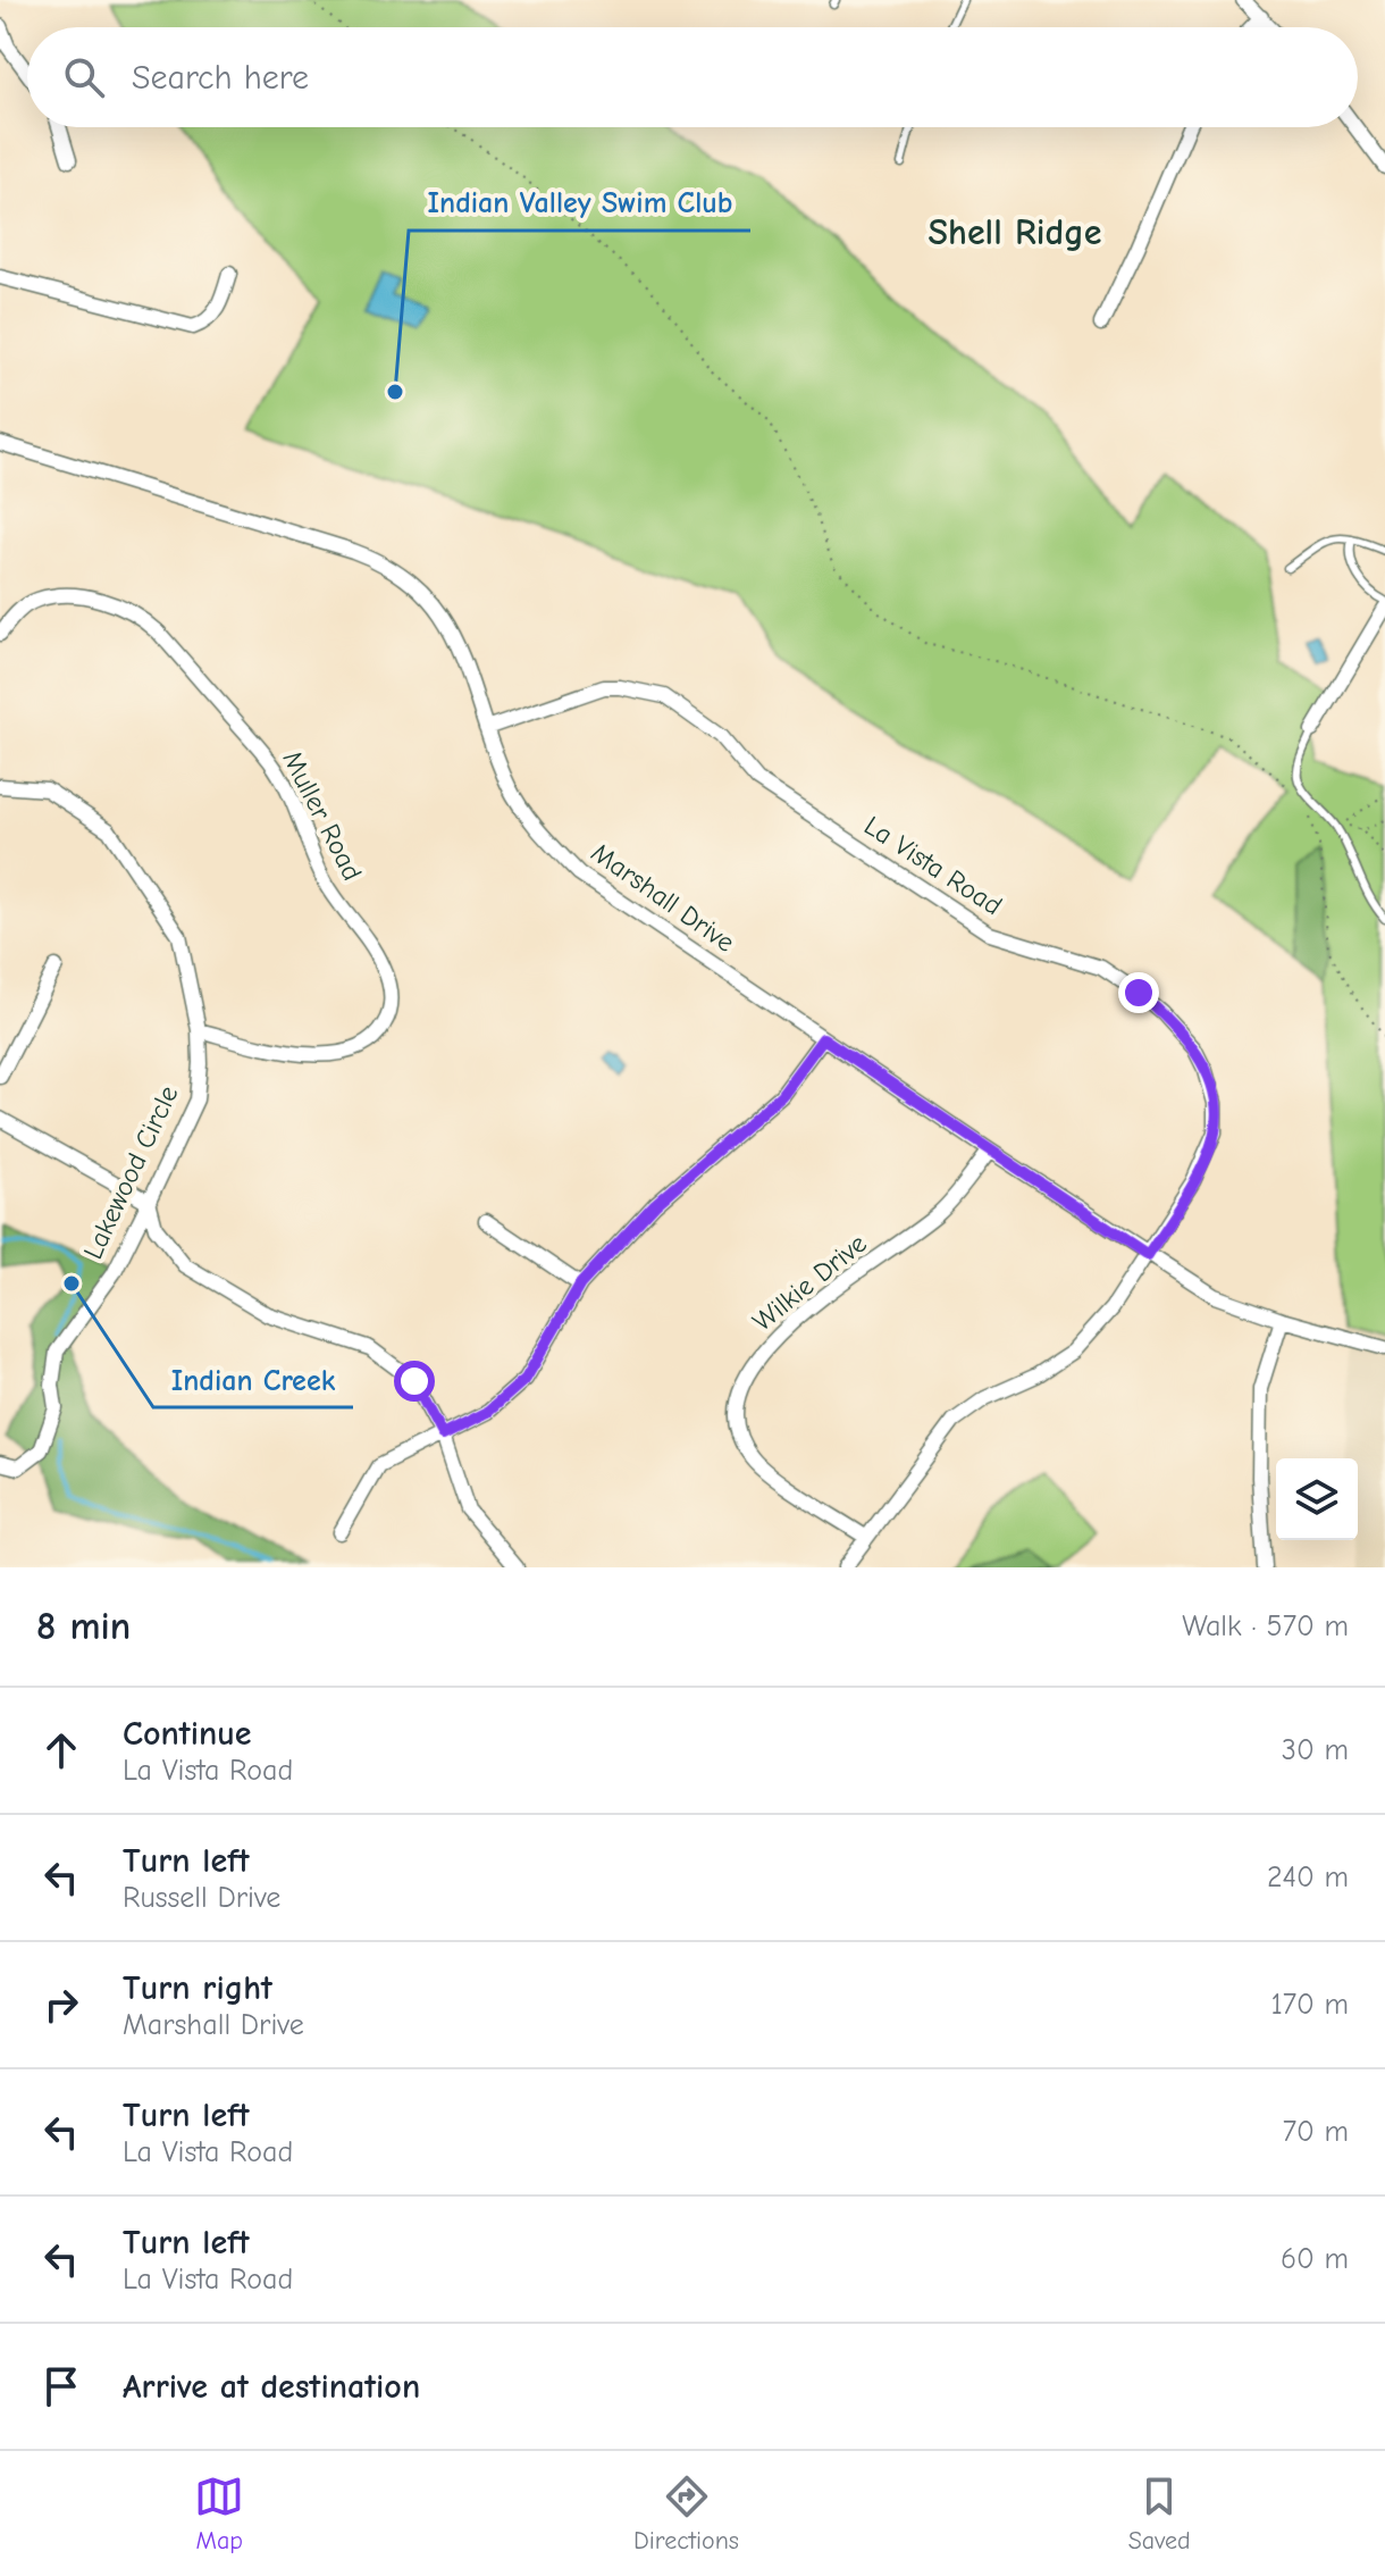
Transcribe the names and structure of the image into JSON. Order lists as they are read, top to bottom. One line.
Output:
{"streets":{"street":["Muller Road","La Vista Road","Marshall Drive","Lakewood Circle","Wilkie Drive"]},"crossings":[["Muller Road","Lakewood Circle"],["La Vista Road","Marshall Drive"],["La Vista Road","Wilkie Drive"],["Marshall Drive","Wilkie Drive"]],"districts":["Shell Ridge"],"places":["Indian Valley Swim Club","Indian Creek"],"page":{"search":"Search here","heading":["8 min","Walk · 570 m"],"list":[["Continue","La Vista Road","30 m"],["Turn left","Russell Drive","240 m"],["Turn right","Marshall Drive","170 m"],["Turn left","La Vista Road","70 m"],["Turn left","La Vista Road","60 m"],"Arrive at destination"],"nav":["Map","Directions","Saved"]}}
